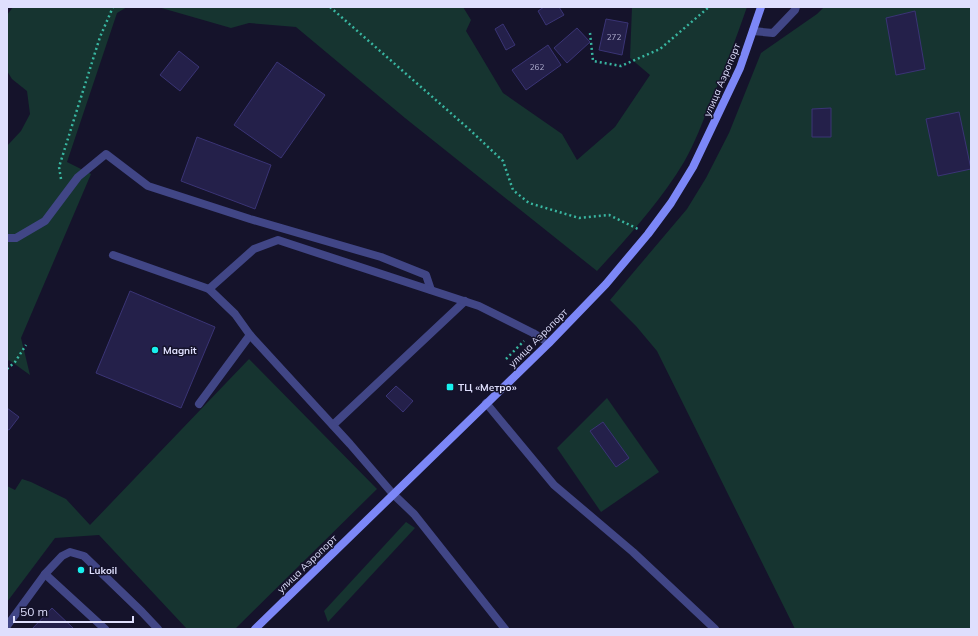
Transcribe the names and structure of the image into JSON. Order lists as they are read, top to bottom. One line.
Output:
{"streets":{"main road":["улица Аэропорт"]},"places":{"other":["Magnit","Lukoil"],"transit":["ТЦ «Метро»"]},"house_numbers":["272","262"],"scale_bar":"50 m"}
